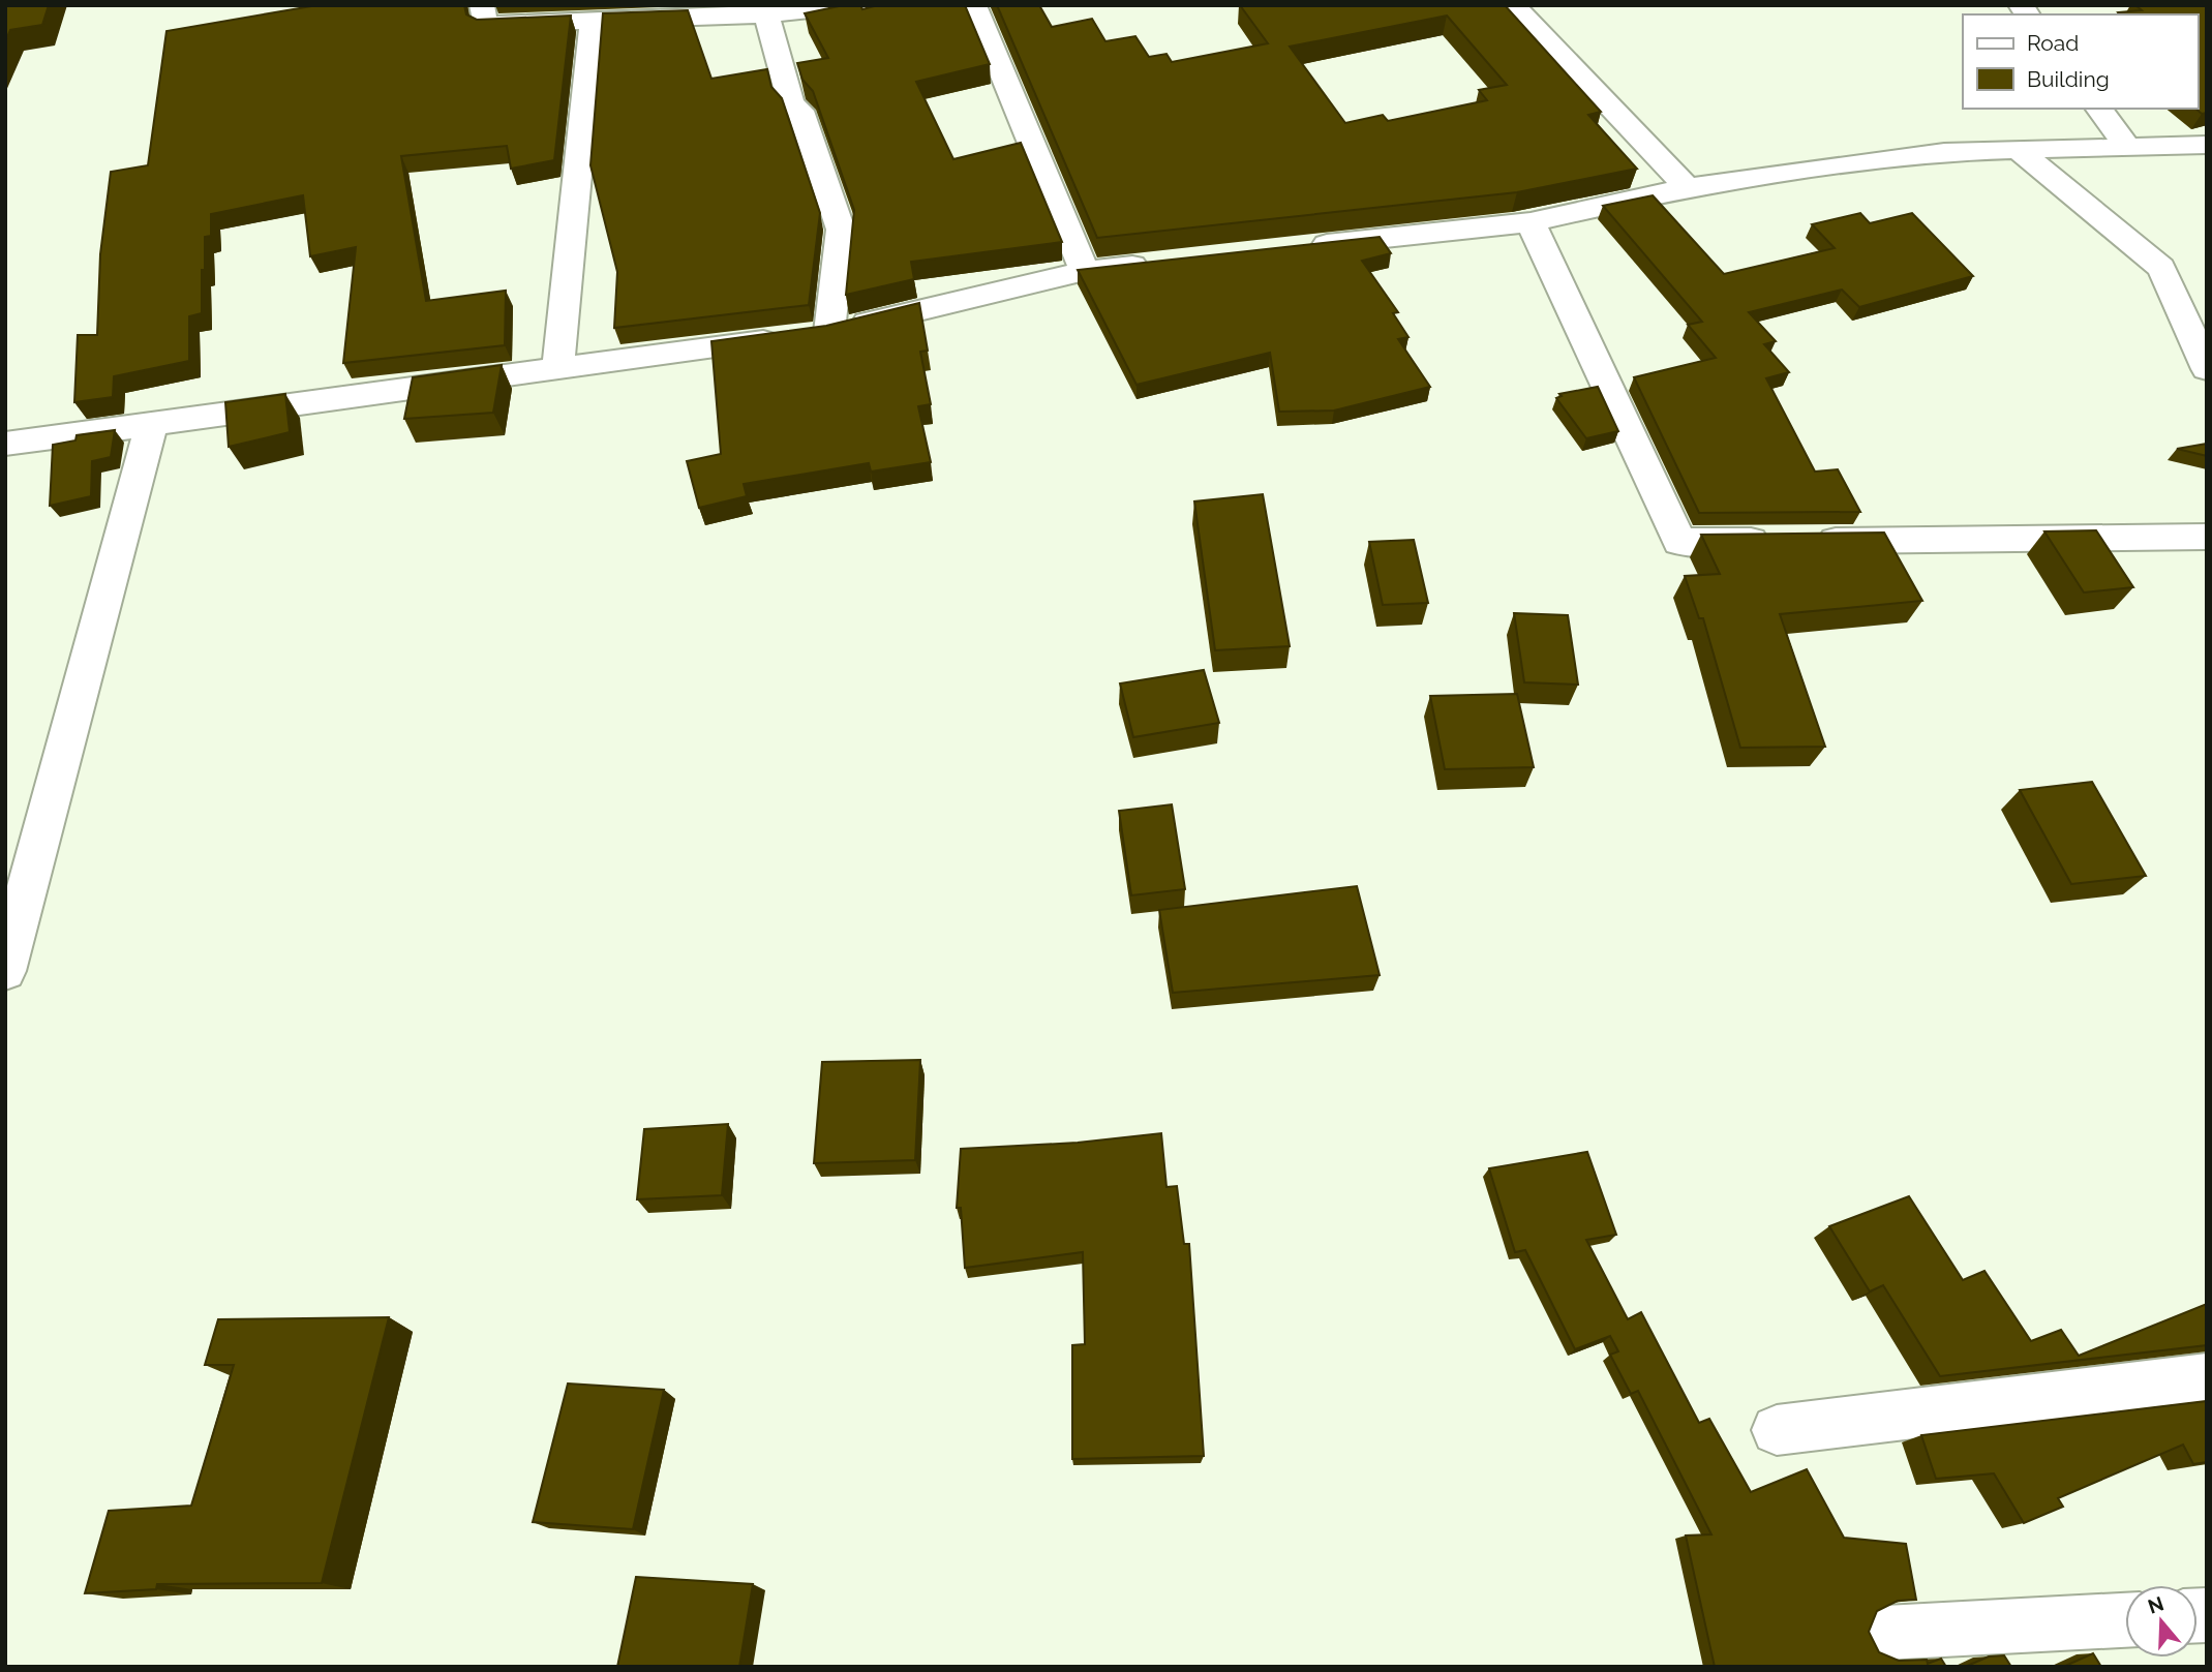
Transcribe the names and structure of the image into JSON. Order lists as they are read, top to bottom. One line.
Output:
{"legend":["Road","Building"],"north":"top"}
